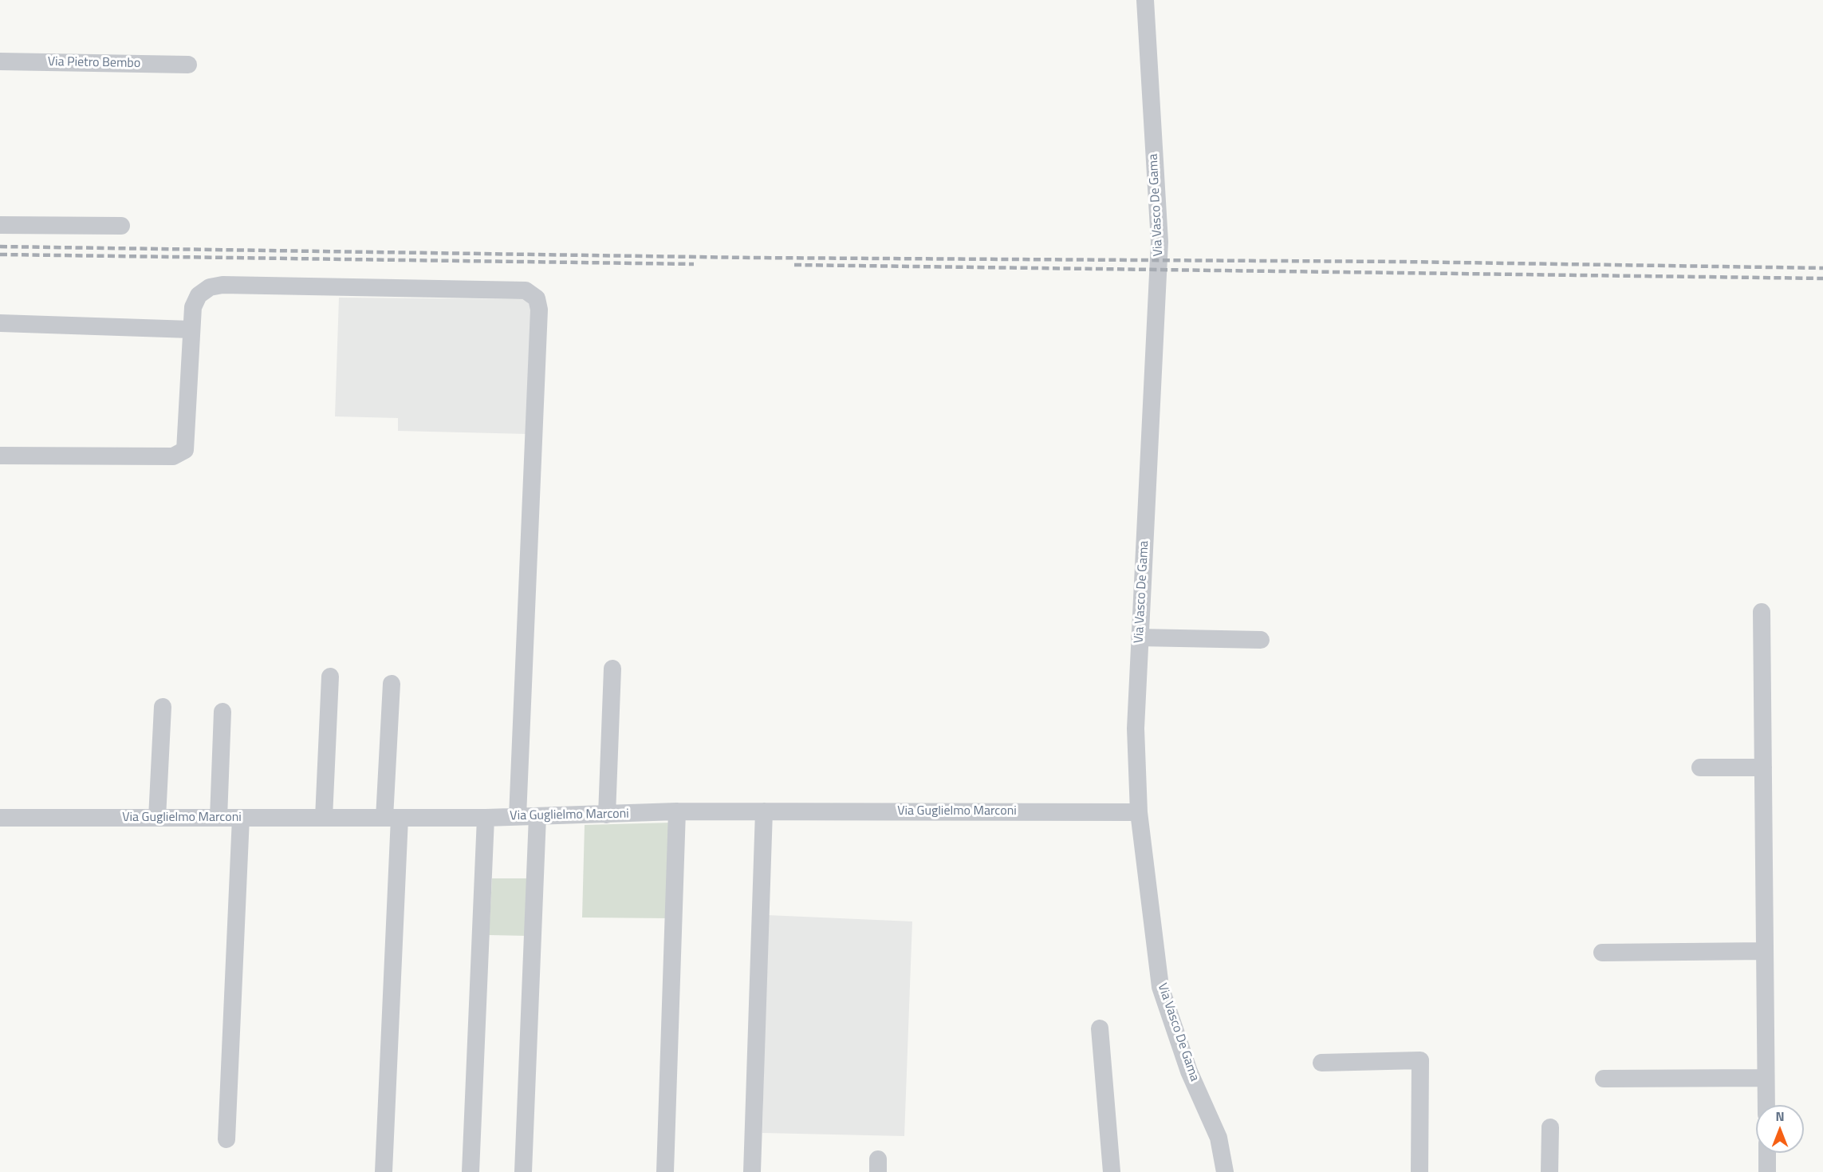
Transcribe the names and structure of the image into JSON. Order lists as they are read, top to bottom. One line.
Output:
{"streets":{"street":["Via Pietro Bembo","Via Vasco De Gama","Via Guglielmo Marconi"]},"crossings":[["Via Vasco De Gama","Via Guglielmo Marconi"]],"north":"top"}
